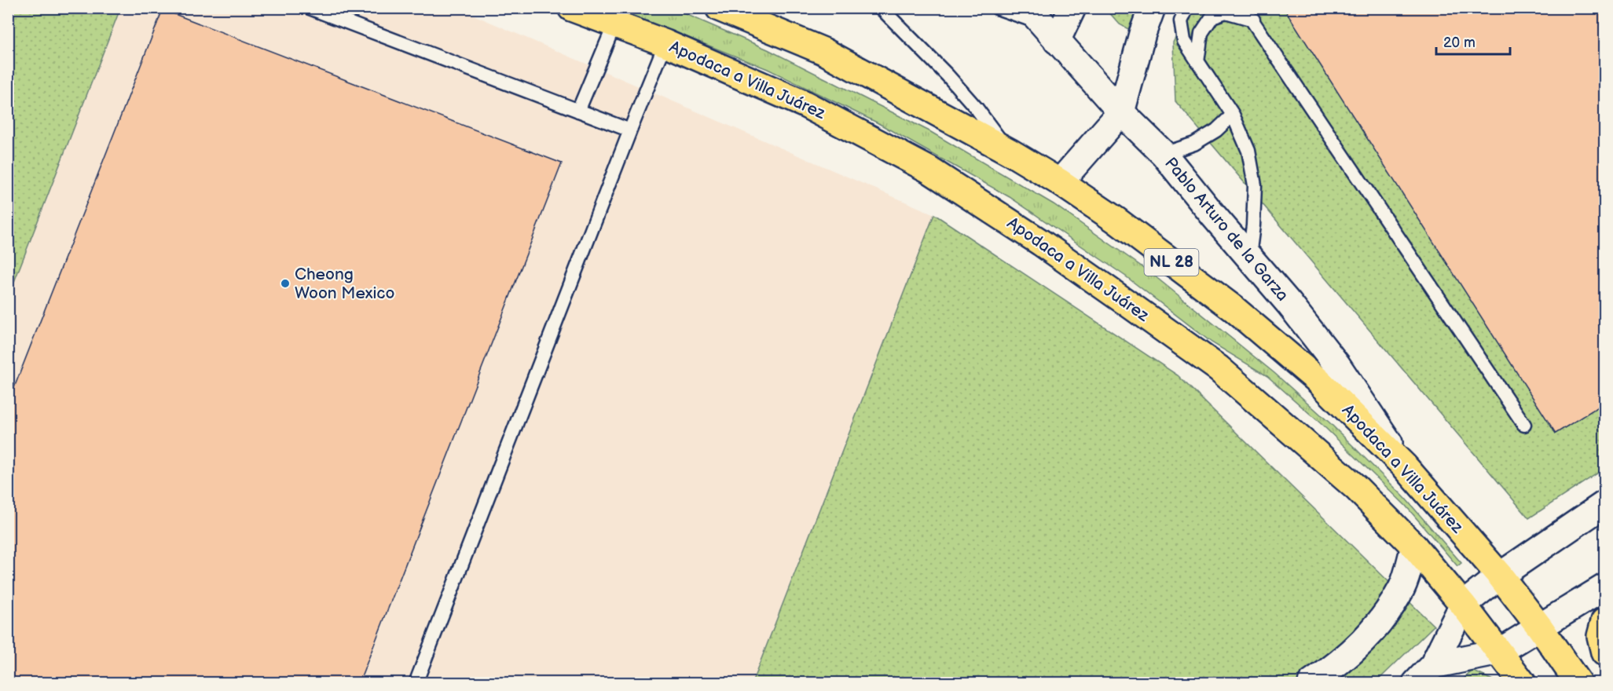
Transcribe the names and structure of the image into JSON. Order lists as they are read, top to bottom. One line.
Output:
{"streets":{"main road":["Apodaca a Villa Juárez","NL 28"],"street":["Pablo Arturo de la Garza"]},"crossings":[["Apodaca a Villa Juárez","Pablo Arturo de la Garza"]],"places":["Cheong Woon Mexico"],"scale_bar":"20 m"}
